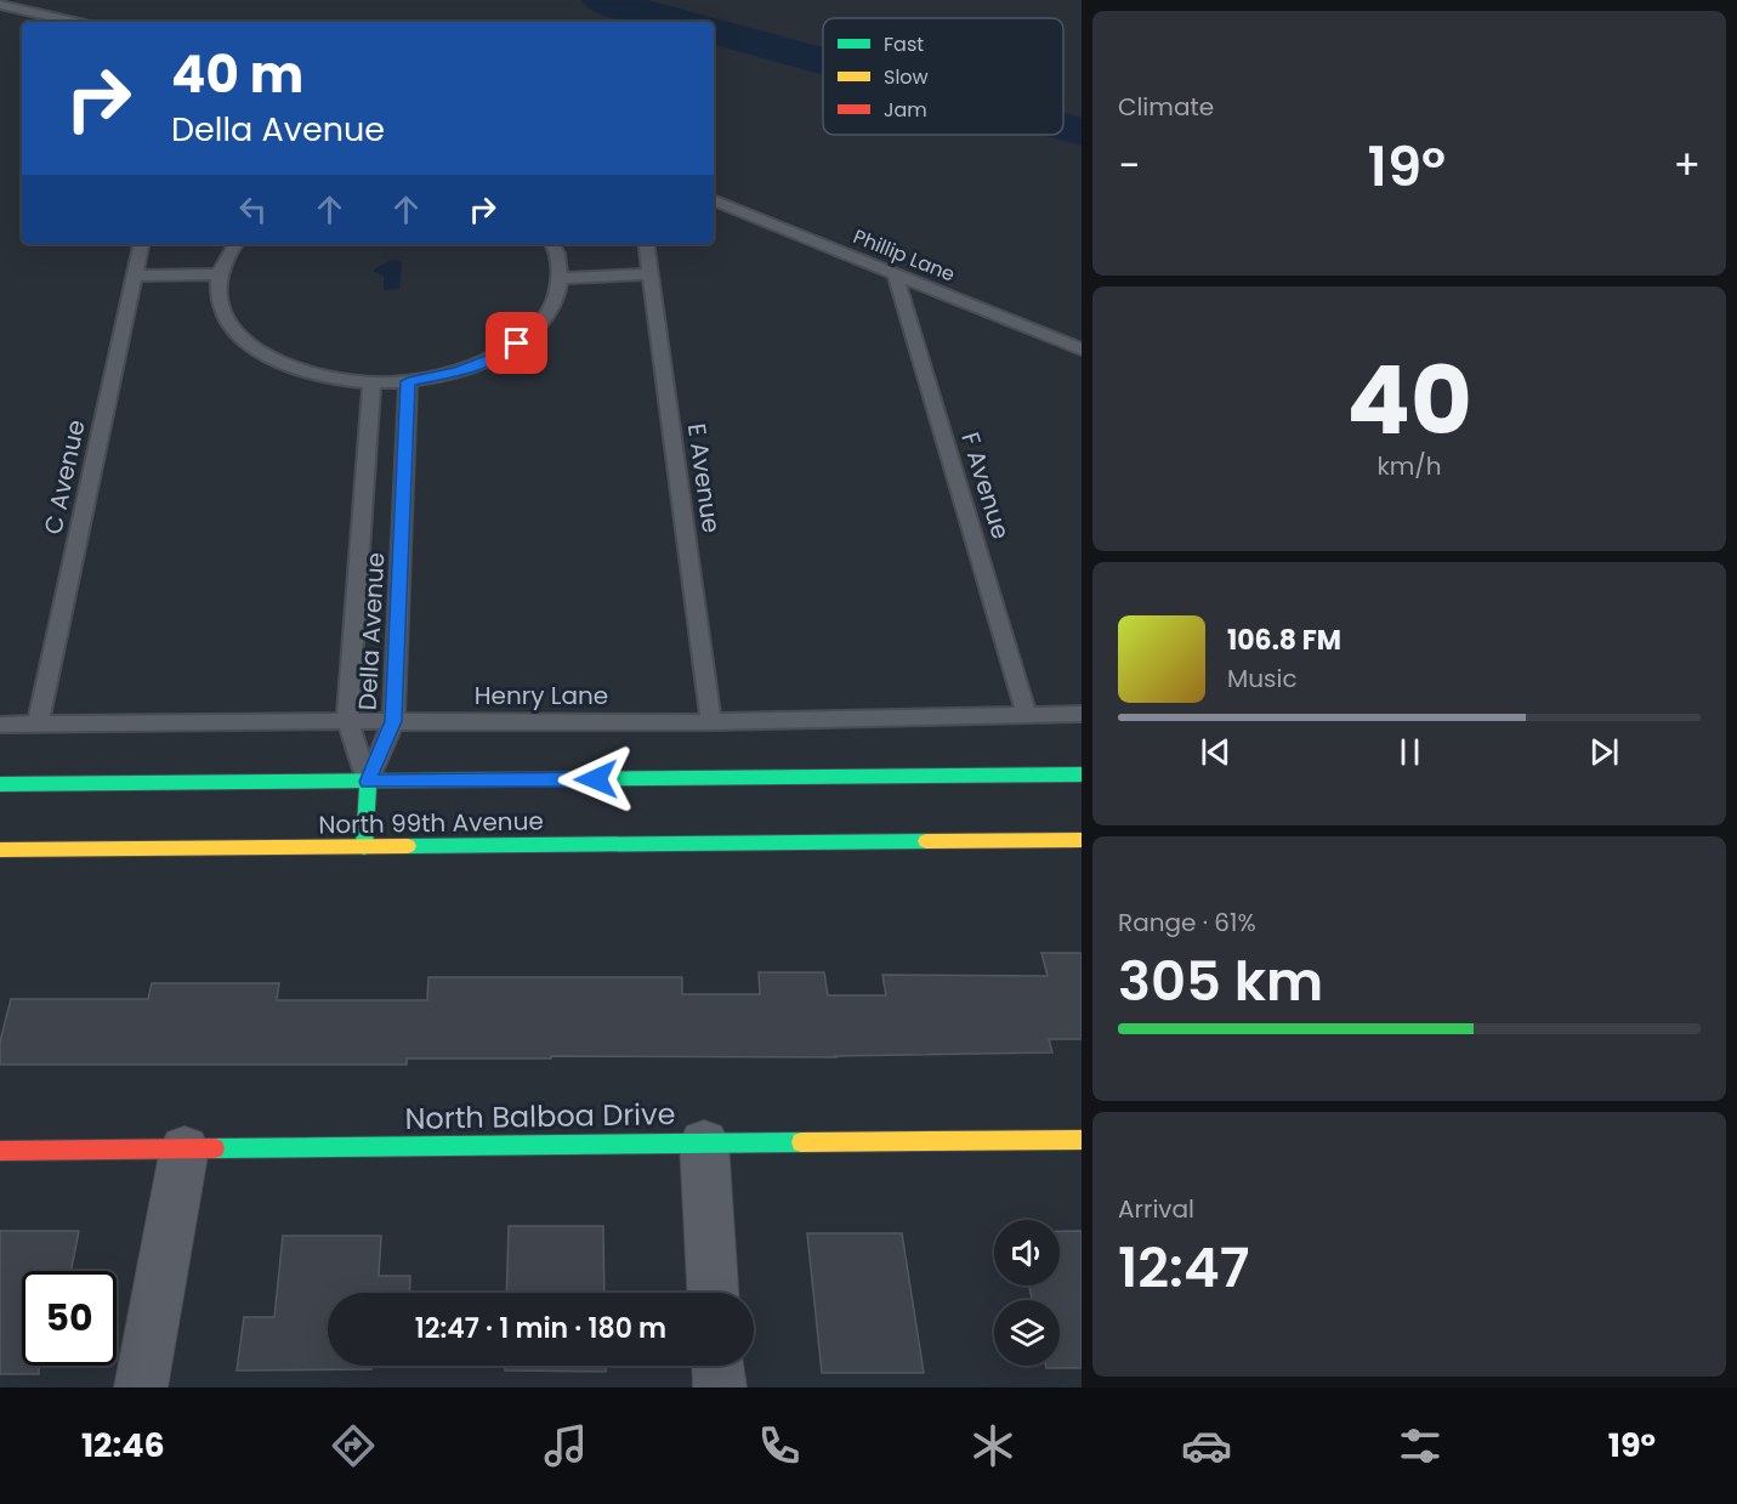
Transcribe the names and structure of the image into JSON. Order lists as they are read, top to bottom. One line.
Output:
{"streets":{"main road":["North 99th Avenue","North Balboa Drive"],"lane":["Phillip Lane","C Avenue","E Avenue","F Avenue","Della Avenue","Henry Lane"]},"crossings":[["Phillip Lane","F Avenue"],["C Avenue","Henry Lane"],["E Avenue","Henry Lane"],["F Avenue","Henry Lane"],["Della Avenue","Henry Lane"],["Della Avenue","North 99th Avenue"]],"legend":["Fast","Slow","Jam"],"page":{"tile":["Climate",["40","km/h"],["Range · 61%","305 km"],["Arrival","12:47"]],"turn":["40 m","Della Avenue"],"heat":["−","19°","+"],"song":["106.8 FM","Music"],"limit":"50","trip":"12:47 · 1 min · 180 m","tabs":["12:46","19°"]}}
